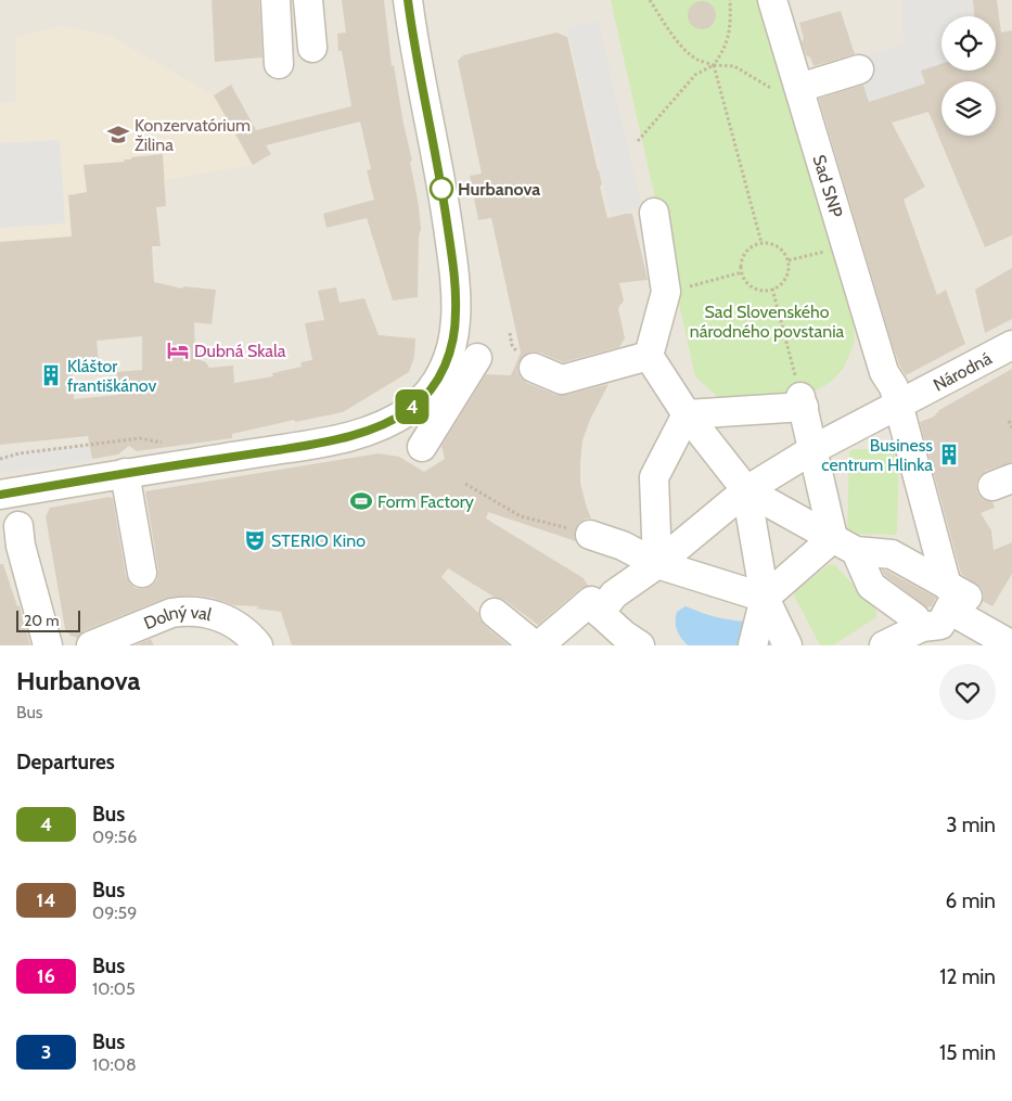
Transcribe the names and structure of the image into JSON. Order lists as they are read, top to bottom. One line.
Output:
{"streets":{"street":["Sad SNP","Národná","Dolný val"]},"crossings":[["Sad SNP","Národná"]],"parks":["Sad Slovenského národného povstania"],"places":{"school or university":["Konzervatórium Žilina"],"other":["Hurbanova"],"hotel":["Dubná Skala"],"building":["Kláštor františkánov","Business centrum Hlinka"],"sports":["Form Factory"],"theatre":["STERIO Kino"]},"lines":["bus line 4"],"scale_bar":"20 m","page":{"on_map":"4","scale":"20 m","heading":[["Hurbanova","Bus"],"Departures"],"list":[{"mark":"4","name":"Bus","note":"09:56","value":"3 min"},{"mark":"14","name":"Bus","note":"09:59","value":"6 min"},{"mark":"16","name":"Bus","note":"10:05","value":"12 min"},{"mark":"3","name":"Bus","note":"10:08","value":"15 min"}]}}
